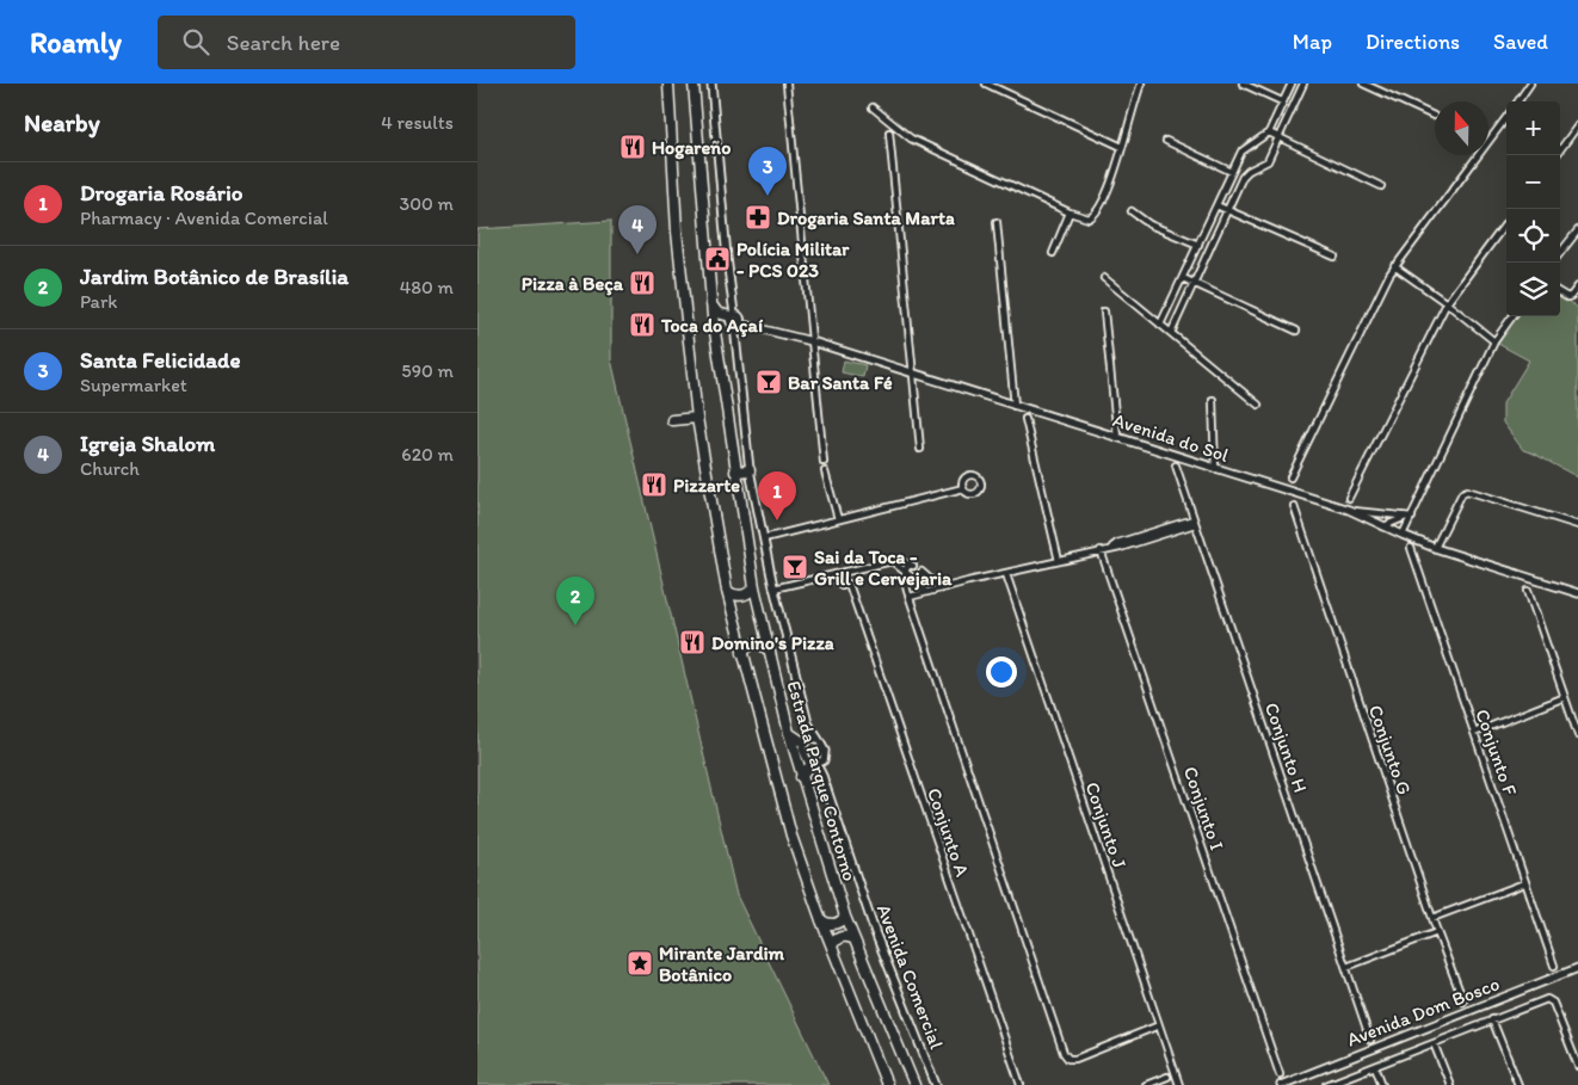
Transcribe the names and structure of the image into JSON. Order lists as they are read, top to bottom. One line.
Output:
{"streets":{"highway":["Estrada Parque Contorno"],"street":["Avenida do Sol","Conjunto H","Conjunto G","Conjunto F","Conjunto I","Conjunto J","Conjunto A","Avenida Comercial","Avenida Dom Bosco"]},"crossings":[["Avenida do Sol","Avenida Comercial"]],"places":{"restaurant":["Hogareño","Pizza à Beça","Toca do Açaí","Pizzarte","Domino's Pizza"],"pharmacy":["Drogaria Santa Marta"],"public building":["Polícia Militar - PCS 023"],"bar":["Bar Santa Fé","Sai da Toca - Grill e Cervejaria"],"place":["Mirante Jardim Botânico"]},"north":"top","page":{"header":"Roamly","search":"Search here","nav":["Map","Directions","Saved"],"heading":["Nearby","4 results"],"map_buttons":["+","−"],"pins":["3","4","1","2"],"list":[{"mark":"1","name":"Drogaria Rosário","note":"Pharmacy · Avenida Comercial","value":"300 m"},{"mark":"2","name":"Jardim Botânico de Brasília","note":"Park","value":"480 m"},{"mark":"3","name":"Santa Felicidade","note":"Supermarket","value":"590 m"},{"mark":"4","name":"Igreja Shalom","note":"Church","value":"620 m"}]}}
